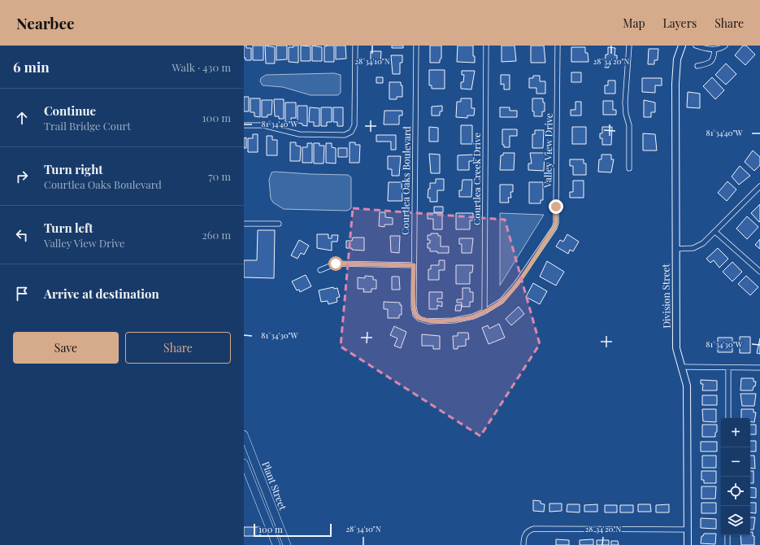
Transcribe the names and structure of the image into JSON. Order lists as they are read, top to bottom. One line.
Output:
{"streets":{"main road":["Plant Street"],"street":["Valley View Drive","Courtlea Creek Drive","Courtlea Oaks Boulevard","Division Street"]},"crossings":[["Valley View Drive","Courtlea Creek Drive"],["Valley View Drive","Courtlea Oaks Boulevard"]],"scale_bar":"100 m","page":{"header":"Nearbee","nav":["Map","Layers","Share"],"heading":["6 min","Walk · 430 m"],"list":[["Continue","Trail Bridge Court","100 m"],["Turn right","Courtlea Oaks Boulevard","70 m"],["Turn left","Valley View Drive","260 m"],"Arrive at destination"],"buttons":["Save","Share"],"map_buttons":["+","−"],"scale":"100 m"},"coordinates":["28°34'10\"N","28°34'20\"N","81°34'40\"W","81°34'30\"W"]}
